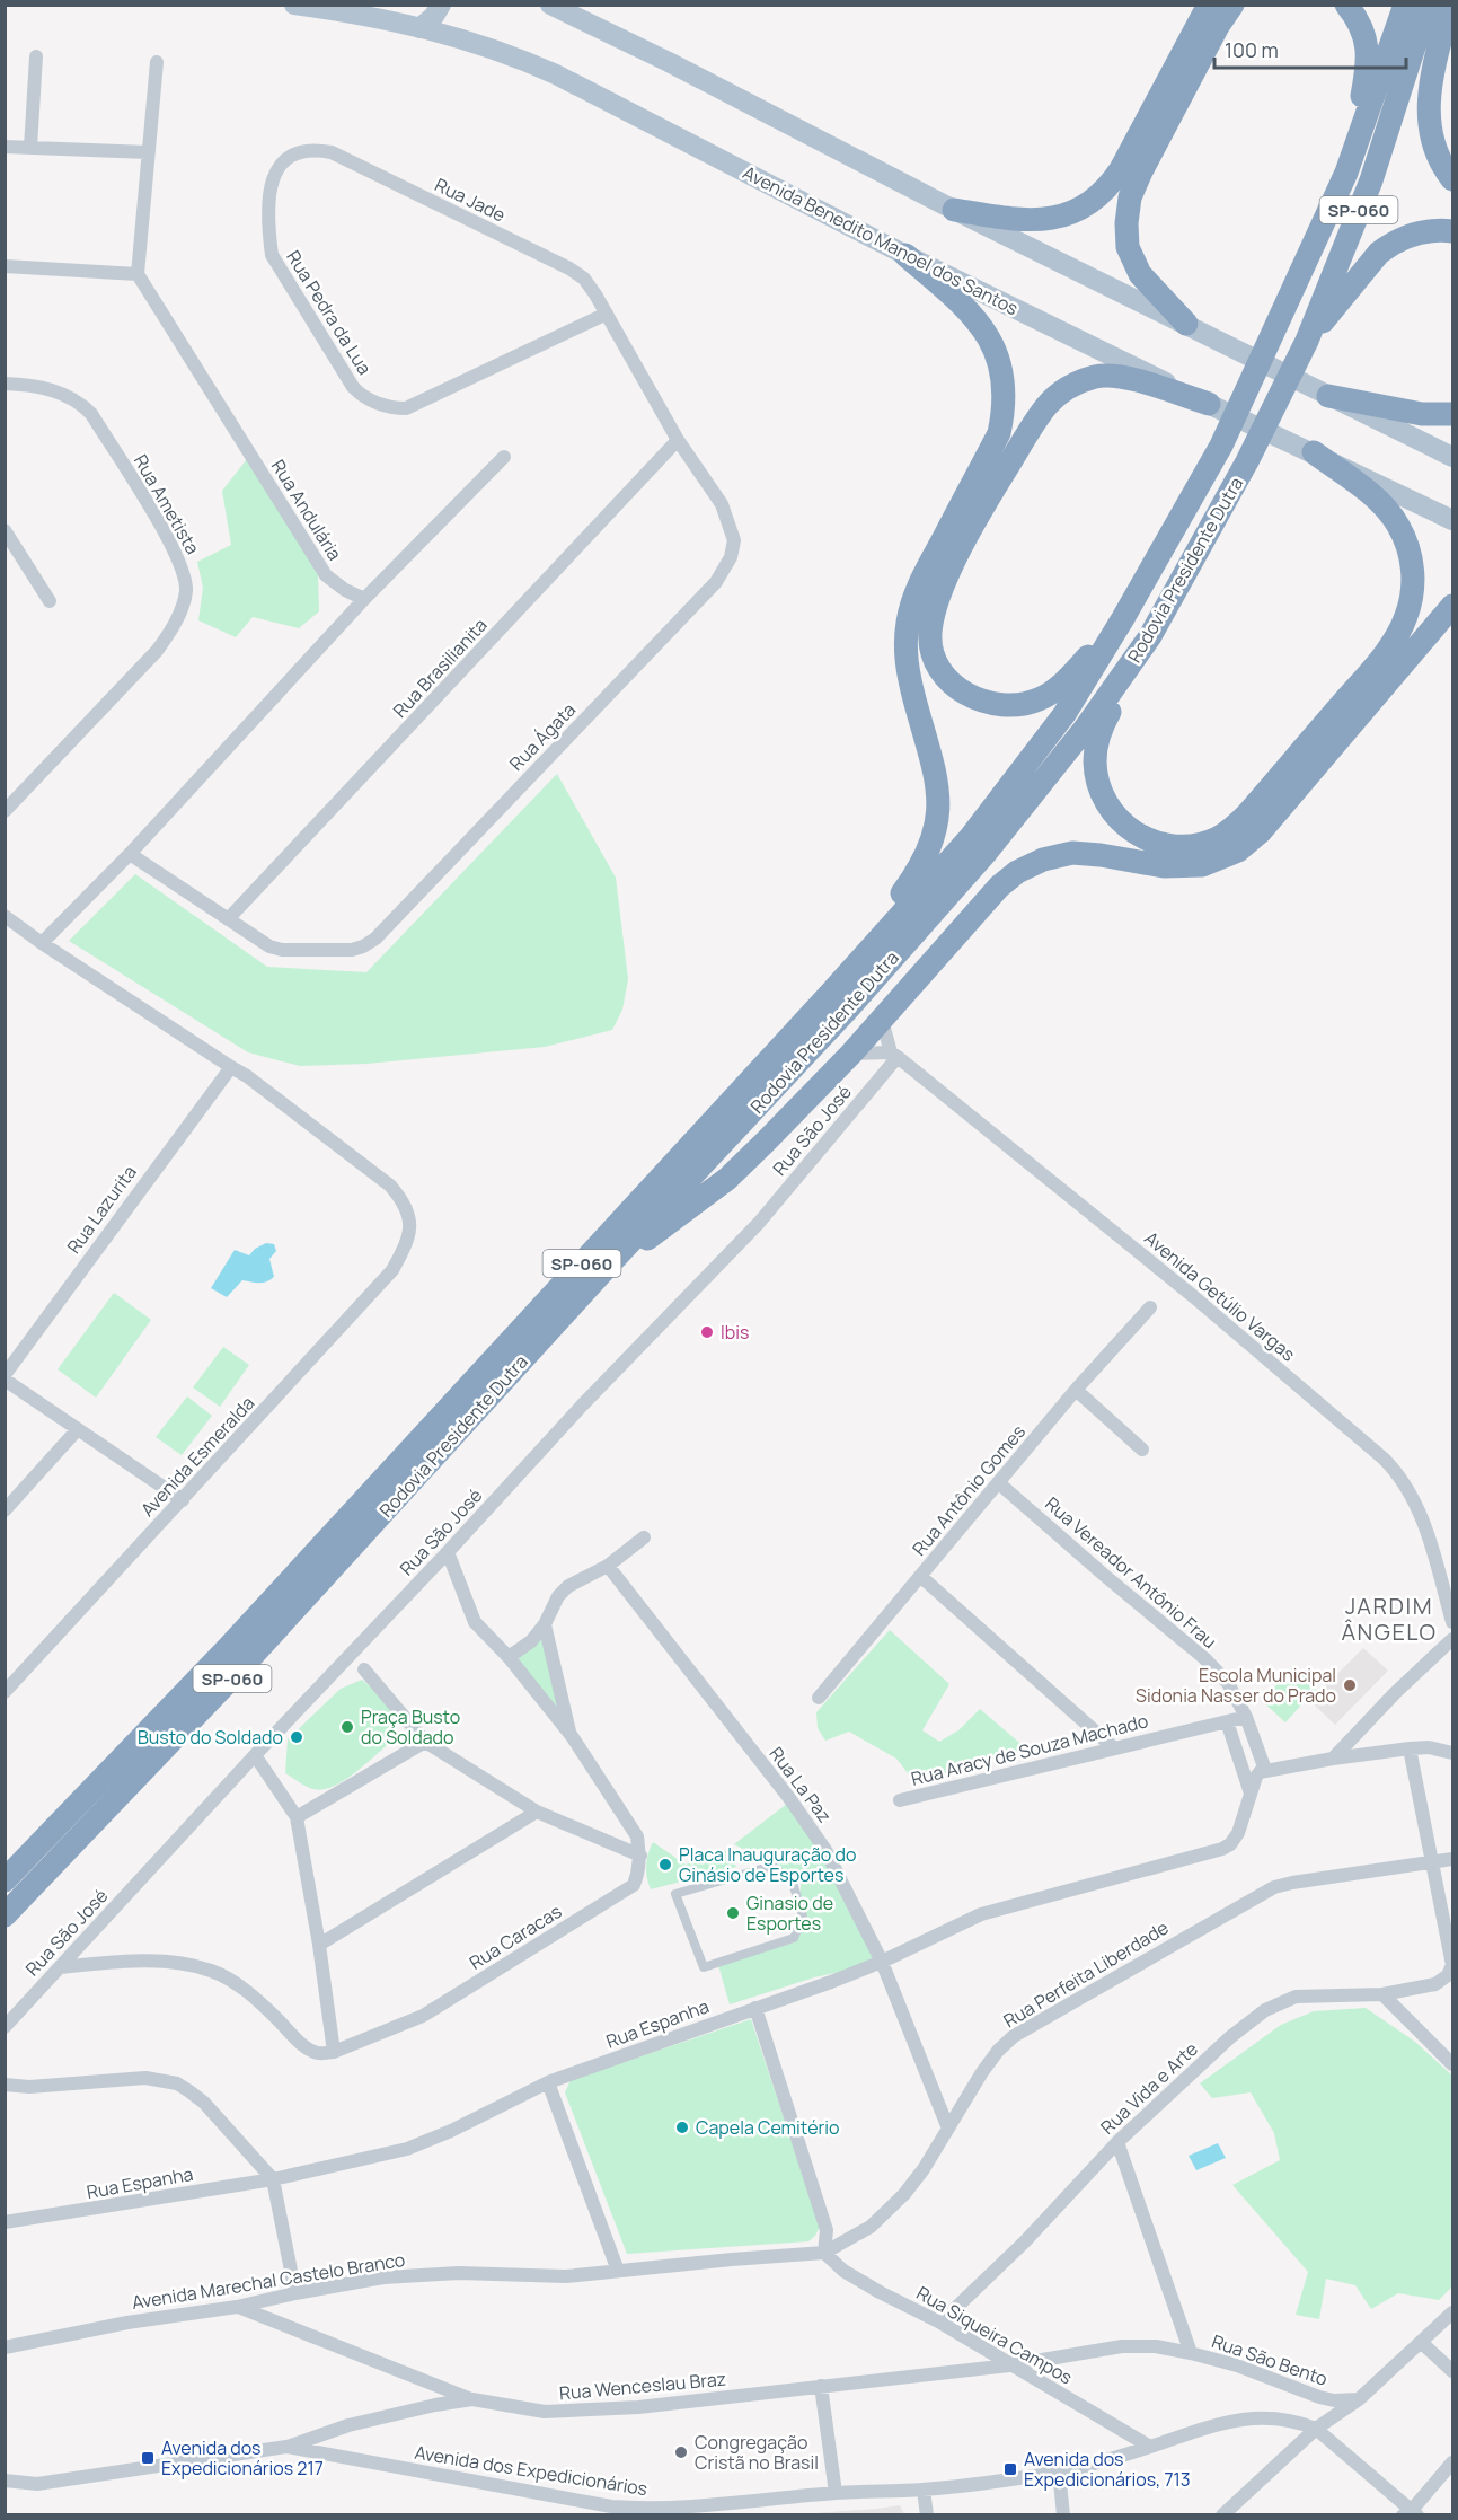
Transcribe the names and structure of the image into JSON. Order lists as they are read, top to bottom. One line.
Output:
{"streets":{"highway":["SP-060","Rodovia Presidente Dutra"],"main road":["Avenida Benedito Manoel dos Santos"],"street":["Rua Jade","Rua Pedra da Lua","Rua Ametista","Rua Andulária","Rua Brasilianita","Rua Ágata","Rua São José","Rua Lazurita","Avenida Getúlio Vargas","Avenida Esmeralda","Rua Antônio Gomes","Rua Vereador Antônio Frau","Rua Aracy de Souza Machado","Rua La Paz","Rua Caracas","Rua Perfeita Liberdade","Rua Espanha","Rua Vida e Arte","Avenida Marechal Castelo Branco","Rua Siqueira Campos","Rua São Bento","Rua Wenceslau Braz","Avenida dos Expedicionários"]},"crossings":[["Rua Jade","Rua Pedra da Lua"],["Rua Jade","Rua Ágata"],["Rua Pedra da Lua","Rua Ágata"],["Rua Brasilianita","Rua Ágata"],["Rua São José","Avenida Getúlio Vargas"],["Rua Lazurita","Avenida Esmeralda"],["Rua Antônio Gomes","Rua Vereador Antônio Frau"],["Rua Vereador Antônio Frau","Rua Aracy de Souza Machado"],["Rua Vereador Antônio Frau","Rua Espanha"],["Rua La Paz","Rua Perfeita Liberdade"],["Rua La Paz","Rua Espanha"],["Rua Perfeita Liberdade","Rua Vida e Arte"],["Rua Perfeita Liberdade","Avenida Marechal Castelo Branco"],["Rua Perfeita Liberdade","Rua Siqueira Campos"],["Rua Vida e Arte","Rua Siqueira Campos"],["Avenida Marechal Castelo Branco","Rua Siqueira Campos"],["Rua Siqueira Campos","Rua São Bento"],["Rua Siqueira Campos","Rua Wenceslau Braz"],["Rua Siqueira Campos","Avenida dos Expedicionários"],["Rua São Bento","Rua Wenceslau Braz"],["Rua Wenceslau Braz","Avenida dos Expedicionários"]],"districts":["JARDIM ÂNGELO"],"places":{"other":["Ibis","Escola Municipal Sidonia Nasser do Prado","Praça Busto do Soldado","Busto do Soldado","Placa Inauguração do Ginásio de Esportes","Ginasio de Esportes","Capela Cemitério","Congregação Cristã no Brasil"],"transit":["Avenida dos Expedicionários 217","Avenida dos Expedicionários, 713"]},"scale_bar":"100 m"}
